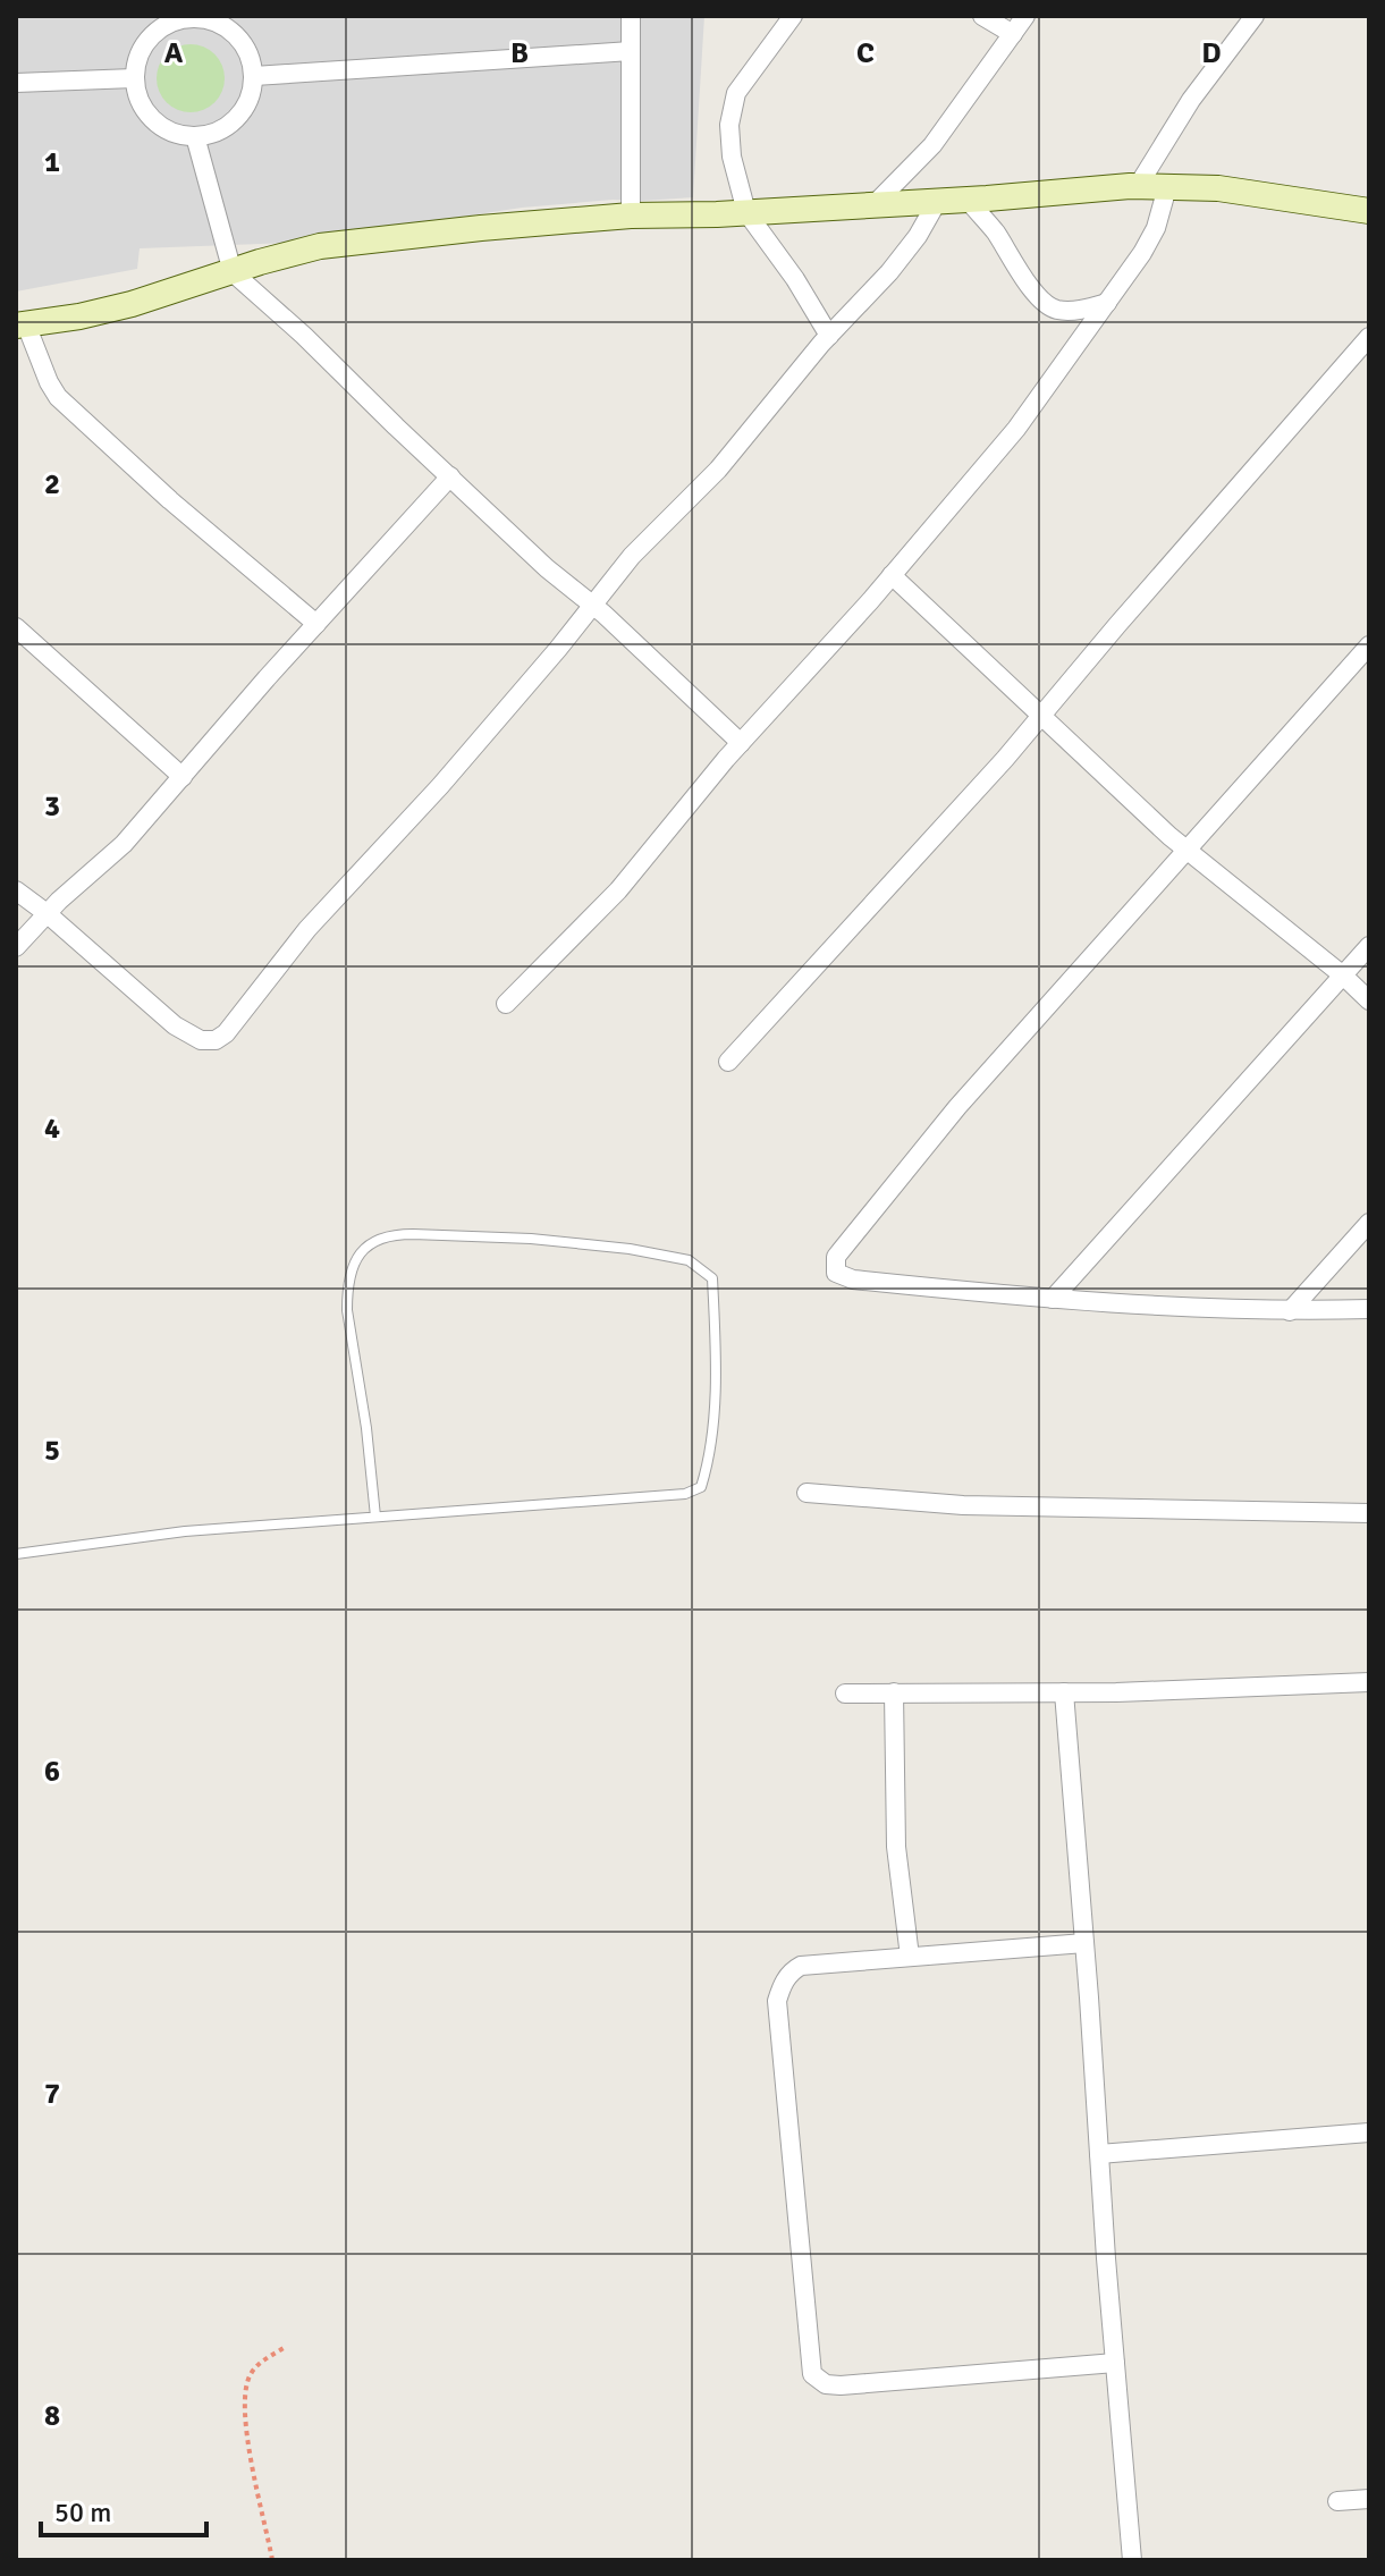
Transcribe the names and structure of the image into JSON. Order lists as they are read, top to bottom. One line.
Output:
{"scale_bar":"50 m","grid":{"columns":["A","B","C","D"],"rows":["1","2","3","4","5","6","7","8"]}}
